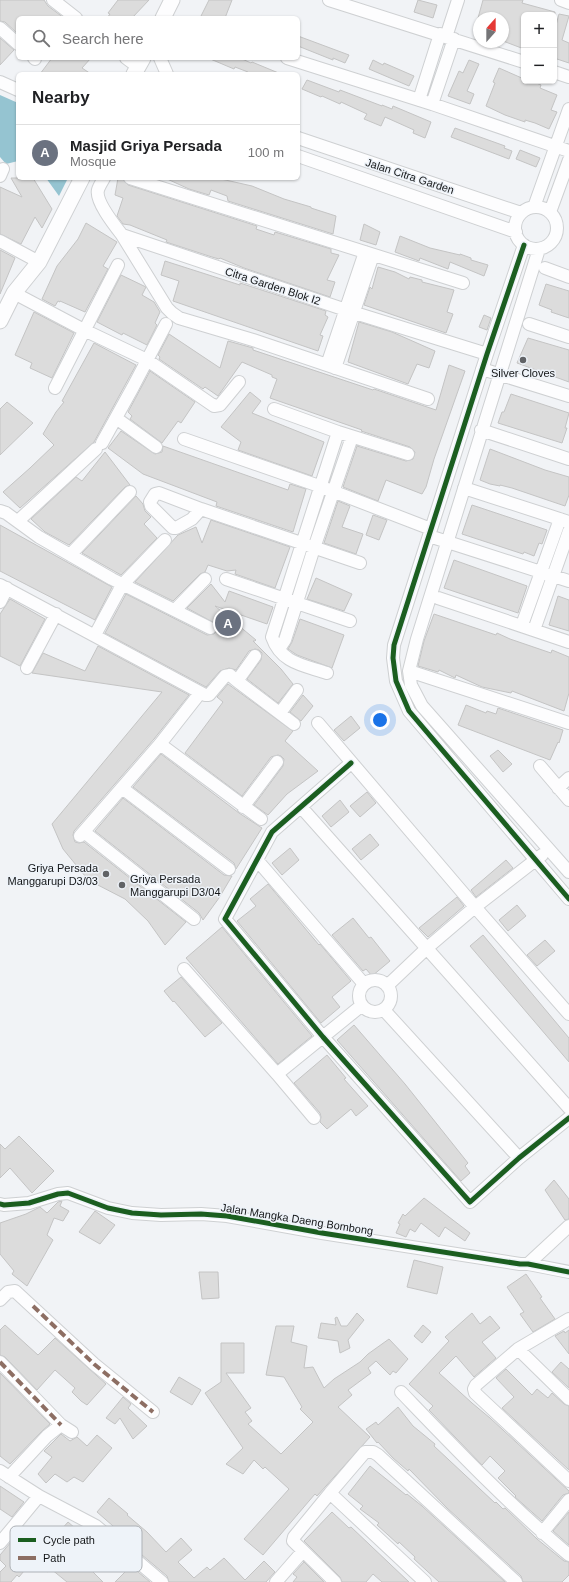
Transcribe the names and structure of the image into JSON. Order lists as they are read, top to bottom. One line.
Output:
{"streets":{"street":["Jalan Citra Garden","Citra Garden Blok I2","Jalan Mangka Daeng Bombong"]},"places":["Silver Cloves","Griya Persada Manggarupi D3/03","Griya Persada Manggarupi D3/04"],"legend":["Cycle path","Path"],"north":"top","page":{"map_buttons":["+","−"],"search":"Search here","heading":"Nearby","list":[{"mark":"A","name":"Masjid Griya Persada","note":"Mosque","value":"100 m"}],"pins":"A"}}
